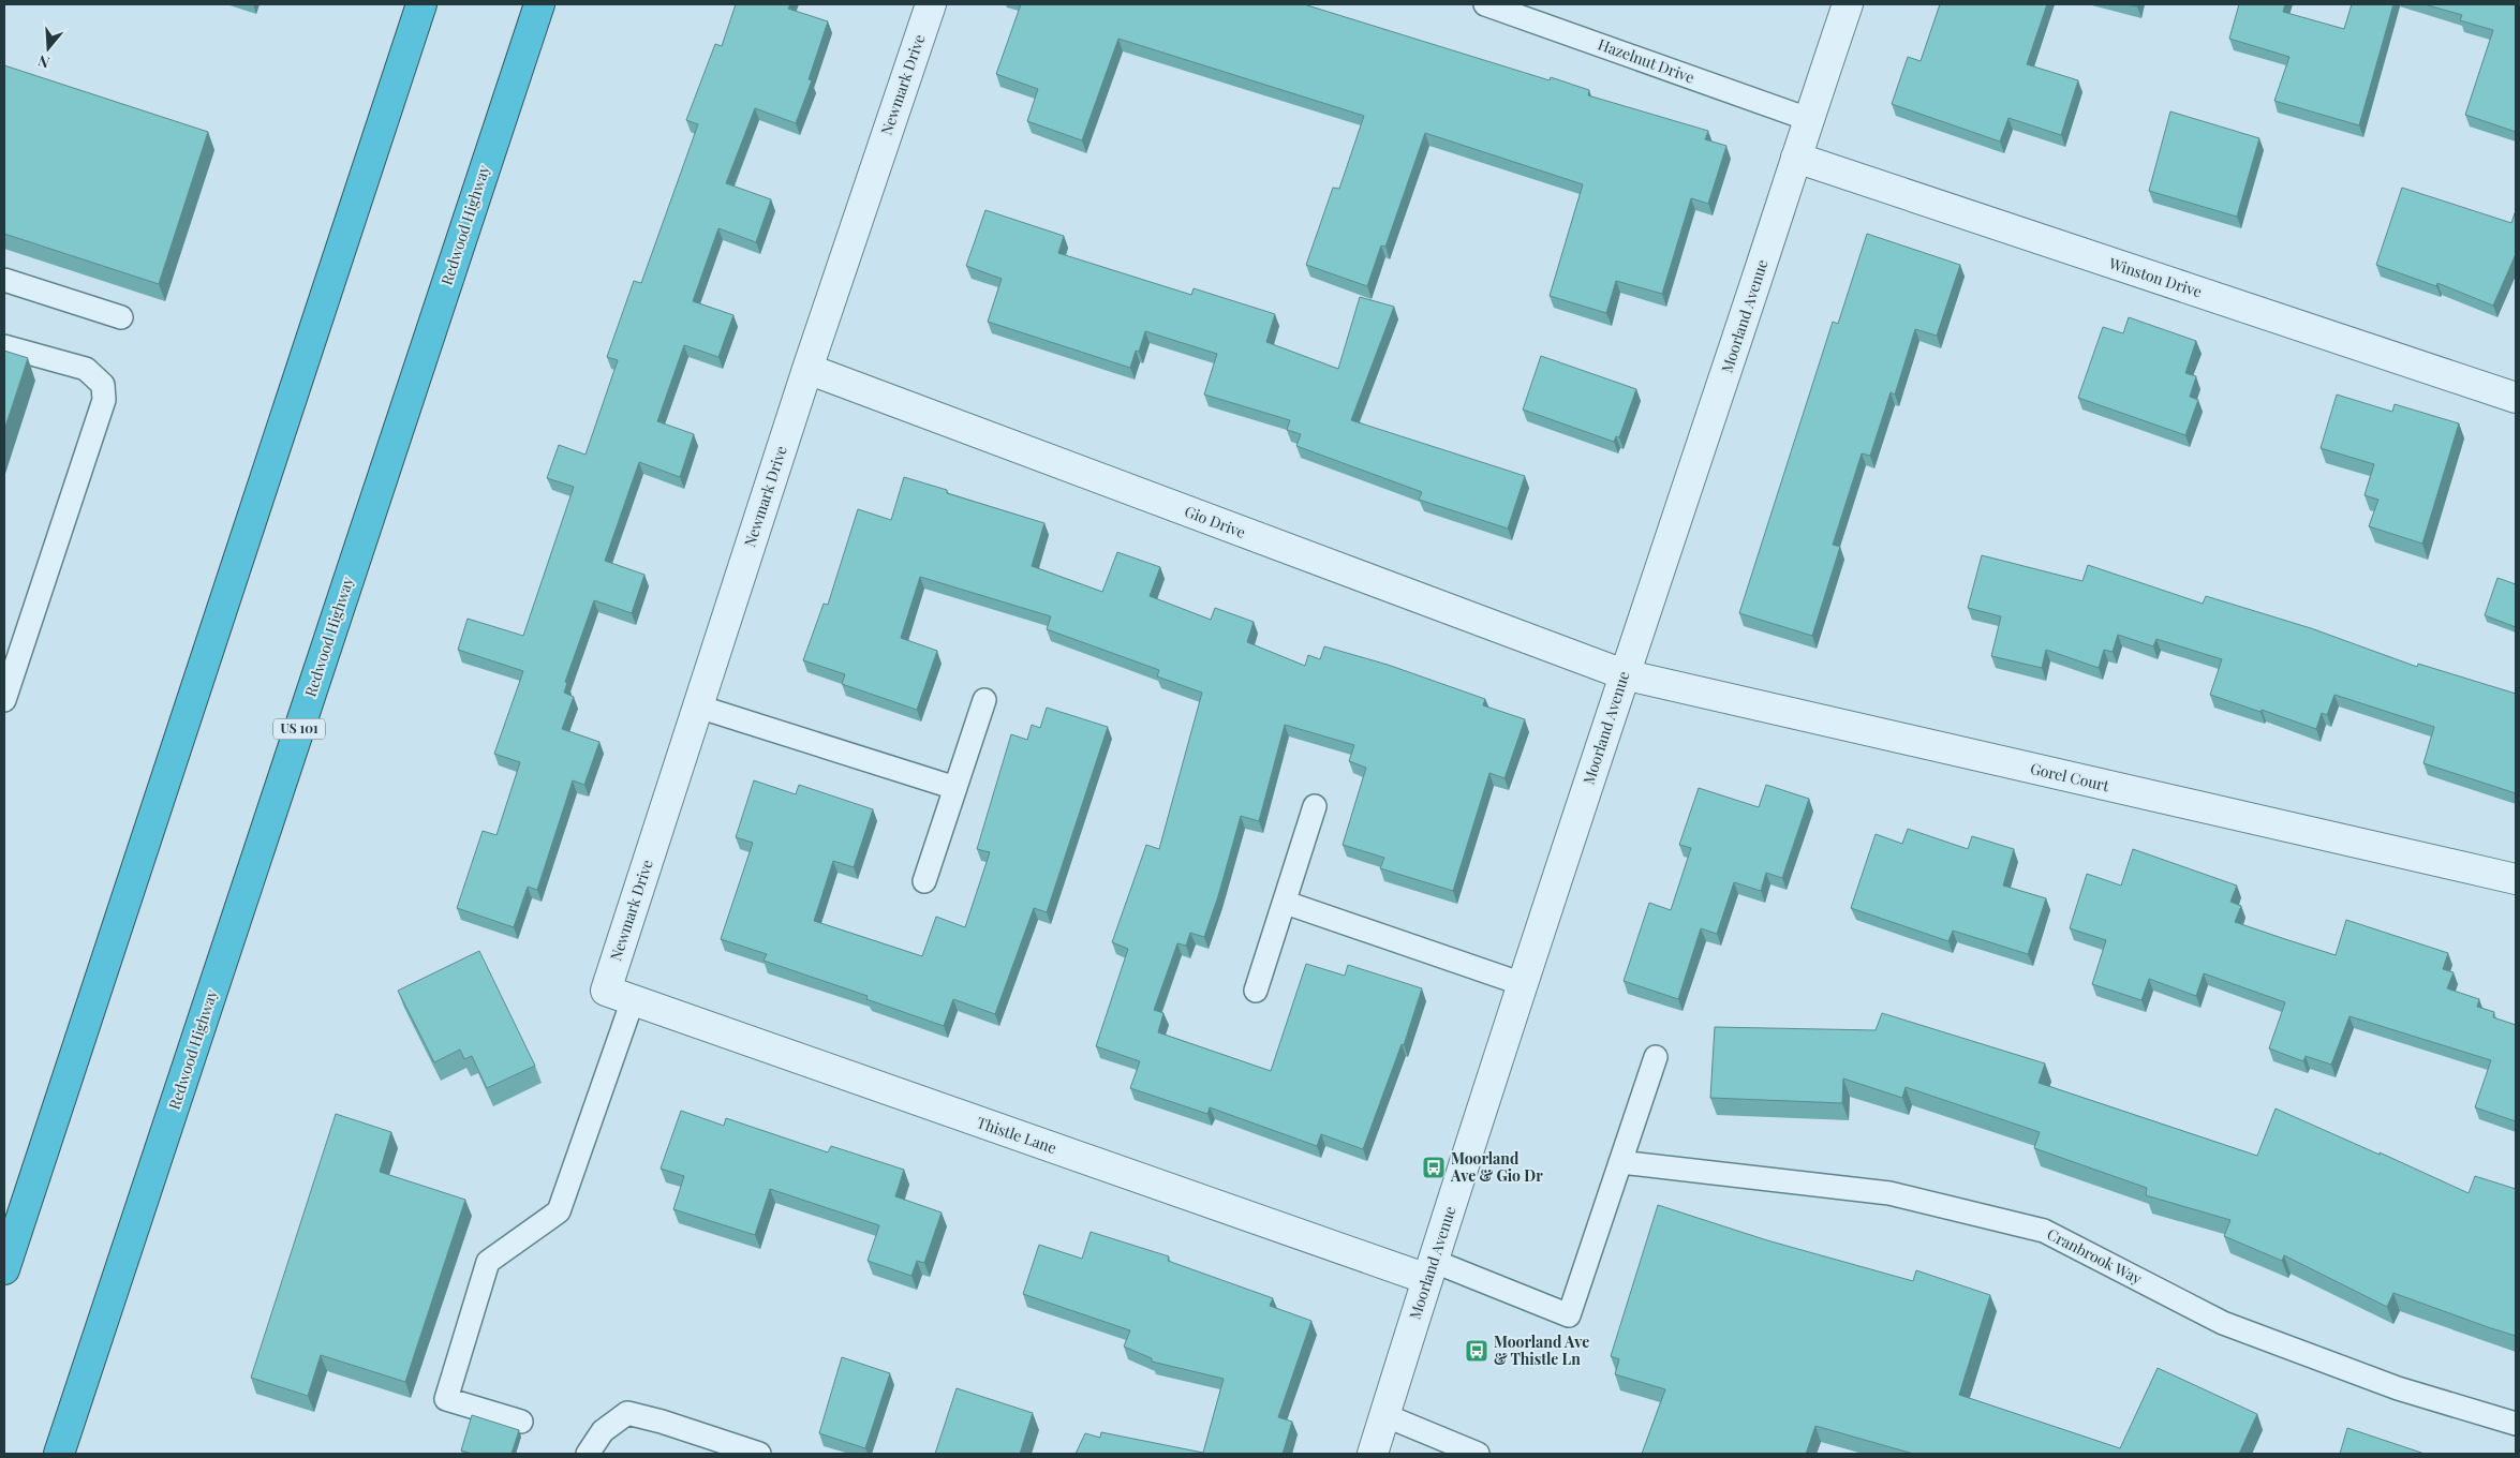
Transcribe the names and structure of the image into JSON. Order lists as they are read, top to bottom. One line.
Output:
{"streets":{"highway":["Redwood Highway","US 101"],"street":["Newmark Drive","Winston Drive","Moorland Avenue","Gio Drive","Gorel Court","Thistle Lane"],"lane":["Hazelnut Drive","Cranbrook Way"]},"crossings":[["Hazelnut Drive","Moorland Avenue"],["Newmark Drive","Gio Drive"],["Newmark Drive","Thistle Lane"],["Winston Drive","Moorland Avenue"],["Moorland Avenue","Gio Drive"],["Moorland Avenue","Gorel Court"],["Moorland Avenue","Thistle Lane"],["Gio Drive","Gorel Court"]],"places":{"bus stop":["Moorland Ave & Gio Dr","Moorland Ave & Thistle Ln"]},"north":"bottom"}
